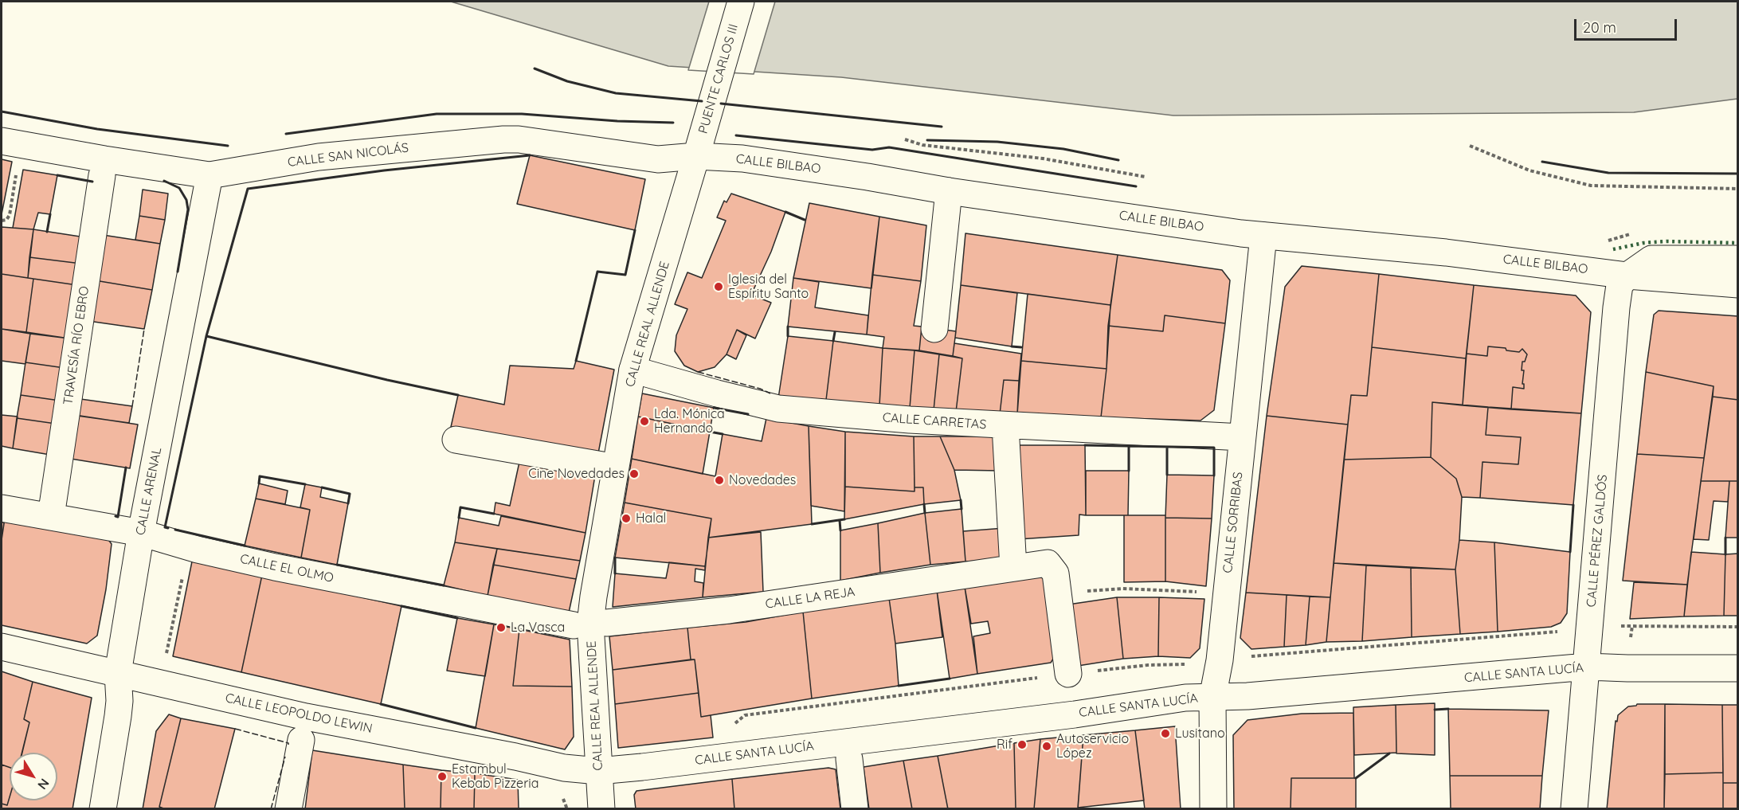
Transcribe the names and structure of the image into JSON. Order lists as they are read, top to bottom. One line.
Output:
{"streets":{"street":["PUENTE CARLOS III","CALLE SAN NICOLÁS","CALLE BILBAO","CALLE REAL ALLENDE","TRAVESÍA RÍO EBRO","CALLE CARRETAS","CALLE ARENAL","CALLE SORRIBAS","CALLE PÉREZ GALDÓS","CALLE EL OLMO","CALLE LA REJA","CALLE SANTA LUCÍA","CALLE LEOPOLDO LEWIN"]},"crossings":[["PUENTE CARLOS III","CALLE SAN NICOLÁS"],["PUENTE CARLOS III","CALLE BILBAO"],["PUENTE CARLOS III","CALLE REAL ALLENDE"],["CALLE SAN NICOLÁS","CALLE BILBAO"],["CALLE SAN NICOLÁS","CALLE REAL ALLENDE"],["CALLE SAN NICOLÁS","CALLE ARENAL"],["CALLE BILBAO","CALLE REAL ALLENDE"],["CALLE BILBAO","CALLE SORRIBAS"],["CALLE BILBAO","CALLE PÉREZ GALDÓS"],["CALLE REAL ALLENDE","CALLE CARRETAS"],["CALLE REAL ALLENDE","CALLE SANTA LUCÍA"],["CALLE REAL ALLENDE","CALLE LEOPOLDO LEWIN"],["TRAVESÍA RÍO EBRO","CALLE EL OLMO"],["CALLE CARRETAS","CALLE SORRIBAS"],["CALLE ARENAL","CALLE EL OLMO"],["CALLE ARENAL","CALLE LEOPOLDO LEWIN"],["CALLE SORRIBAS","CALLE SANTA LUCÍA"],["CALLE PÉREZ GALDÓS","CALLE SANTA LUCÍA"],["CALLE SANTA LUCÍA","CALLE LEOPOLDO LEWIN"]],"places":["Iglesia del Espíritu Santo","Lda. Mónica Hernando","Cine Novedades","Novedades","Halal","La Vasca","Lusitano","Rif","Autoservicio López","Estambul Kebab Pizzeria"],"scale_bar":"20 m","north":"bottom right"}
